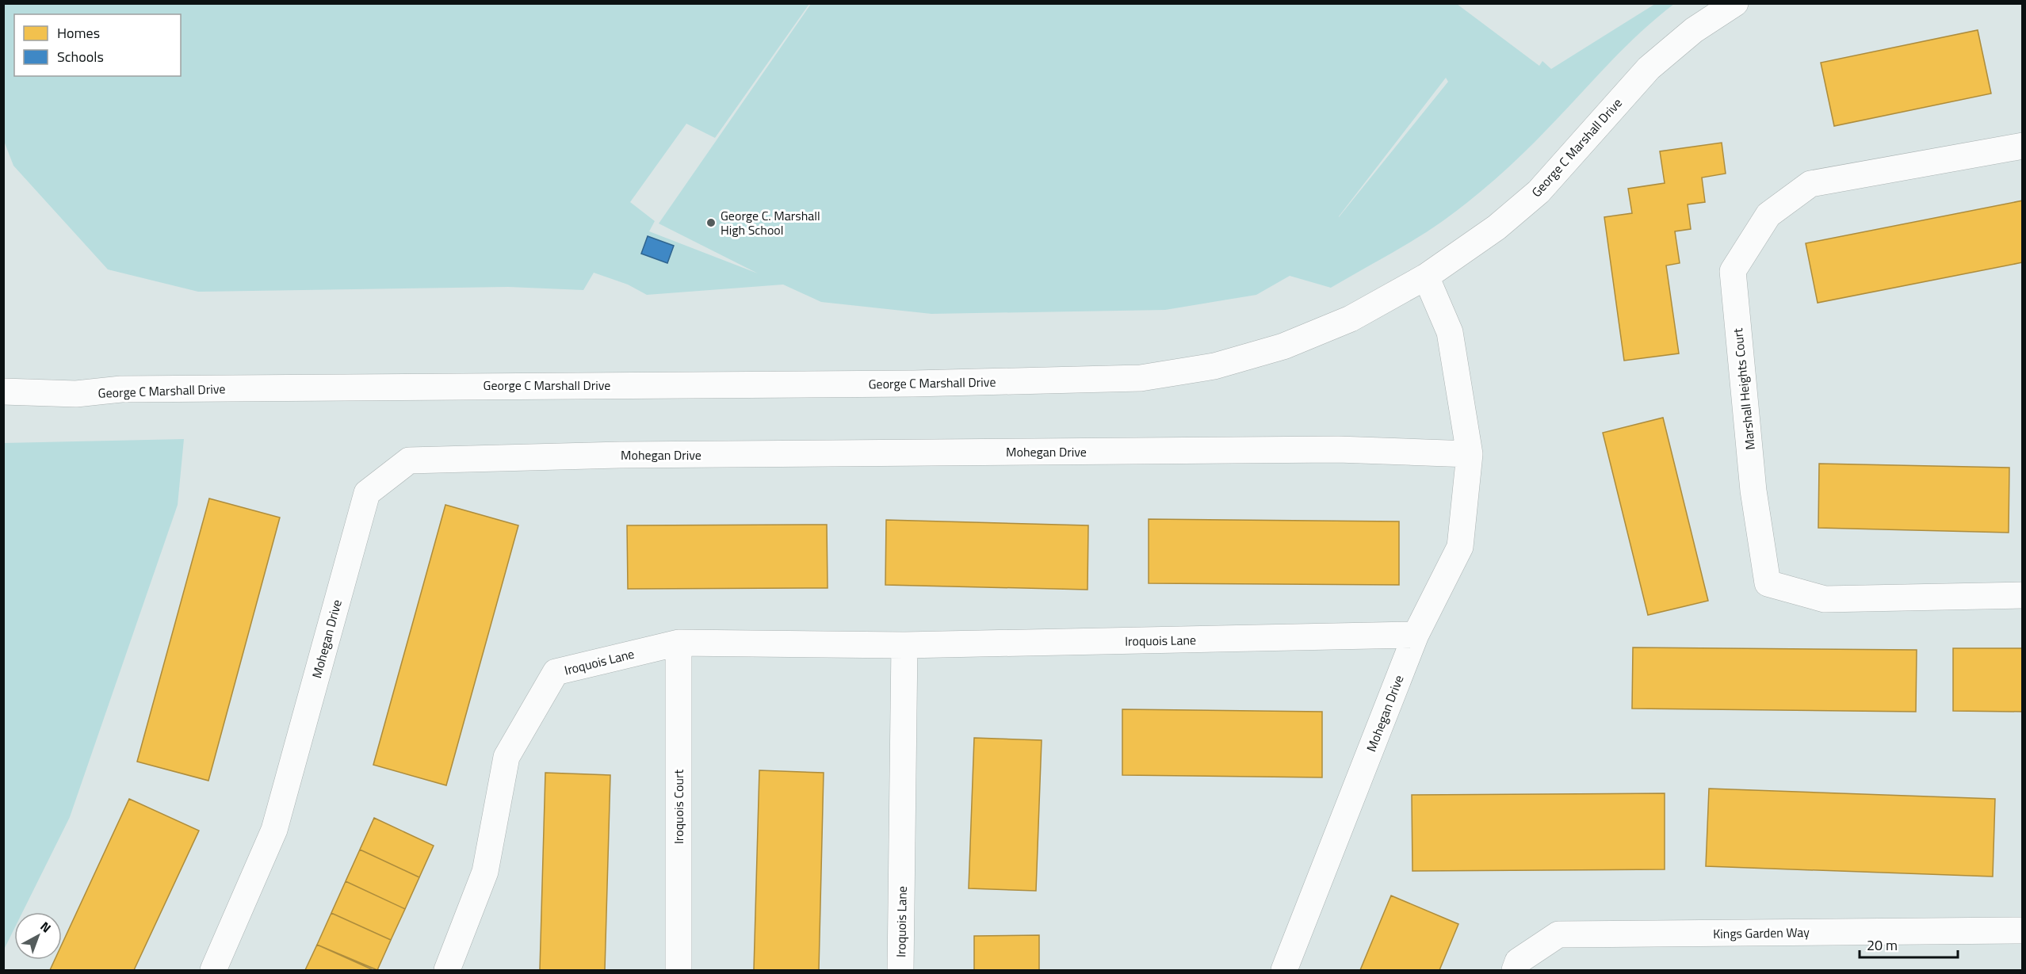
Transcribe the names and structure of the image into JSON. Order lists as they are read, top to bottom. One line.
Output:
{"streets":{"street":["George C Marshall Drive","Marshall Heights Court","Mohegan Drive","Iroquois Lane","Iroquois Court","Kings Garden Way"]},"crossings":[["George C Marshall Drive","Mohegan Drive"],["Mohegan Drive","Iroquois Lane"],["Iroquois Lane","Iroquois Court"]],"places":["George C. Marshall High School"],"legend":["Homes","Schools"],"scale_bar":"20 m","north":"top right"}
